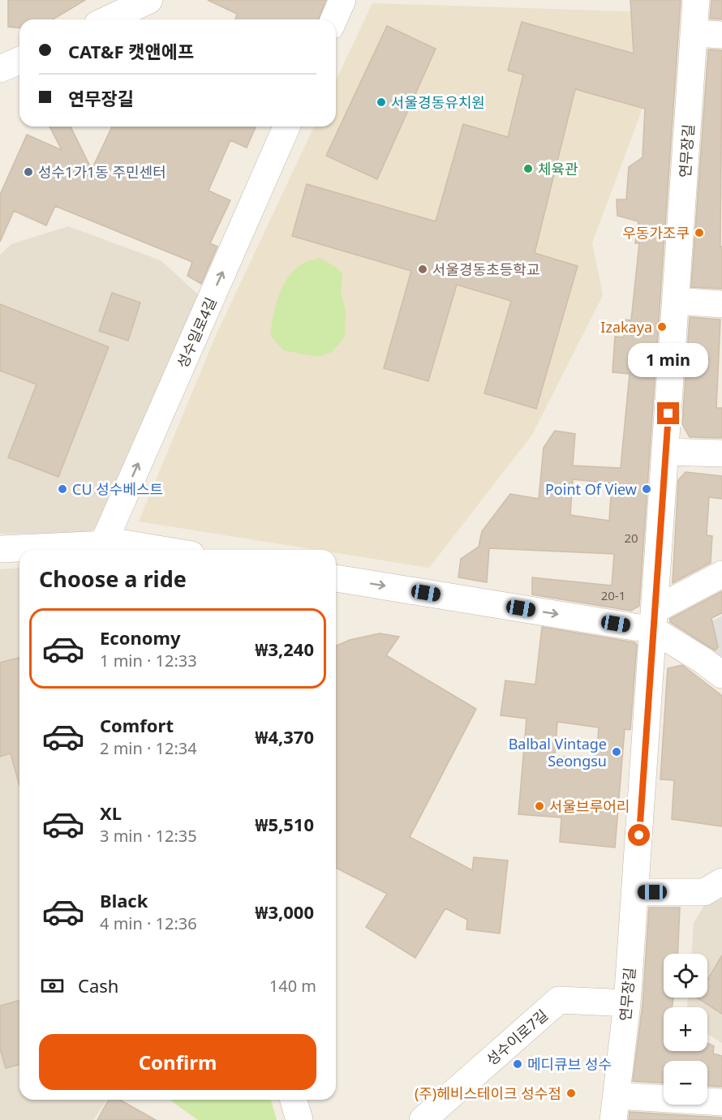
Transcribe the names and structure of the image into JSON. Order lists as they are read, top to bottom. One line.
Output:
{"streets":{"street":["연무장길","성수일로4길","성수이로7길"]},"crossings":[["연무장길","성수이로7길"]],"one_way":["성수일로4길"],"places":["서울경동유치원","체육관","성수1가1동 주민센터","우동가조쿠","서울경동초등학교","Izakaya","CU 성수베스트","Point Of View","Balbal Vintage Seongsu","서울브루어리","메디큐브 성수","(주)헤비스테이크 성수점"],"house_numbers":["20","20-1"],"page":{"banner":["CAT&F 캣앤에프","연무장길"],"bubble":"1 min","heading":"Choose a ride","list":[{"name":"Economy","note":"1 min · 12:33","value":"₩3,240"},{"name":"Comfort","note":"2 min · 12:34","value":"₩4,370"},{"name":"XL","note":"3 min · 12:35","value":"₩5,510"},{"name":"Black","note":"4 min · 12:36","value":"₩3,000"}],"map_buttons":["+","−"],"pay":["Cash","140 m"],"buttons":"Confirm"}}
